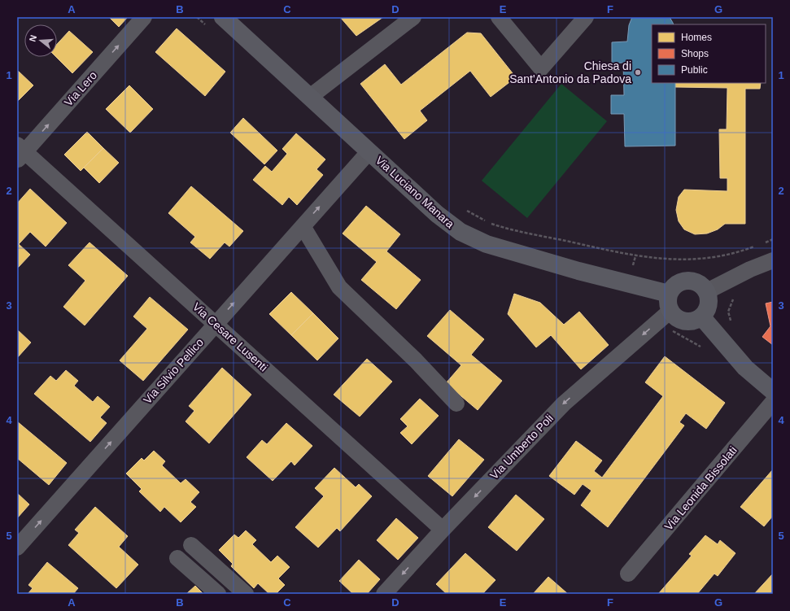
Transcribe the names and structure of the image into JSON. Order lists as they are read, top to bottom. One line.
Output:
{"streets":{"street":["Via Lero","Via Luciano Manara","Via Cesare Lusenti","Via Silvio Pellico","Via Umberto Poli","Via Leonida Bissolati"]},"crossings":[["Via Lero","Via Cesare Lusenti"],["Via Luciano Manara","Via Silvio Pellico"],["Via Luciano Manara","Via Umberto Poli"],["Via Cesare Lusenti","Via Silvio Pellico"],["Via Cesare Lusenti","Via Umberto Poli"]],"one_way":["Via Lero","Via Silvio Pellico","Via Umberto Poli"],"places":["Chiesa di Sant'Antonio da Padova"],"legend":["Homes","Shops","Public"],"north":"left","grid":{"columns":["A","B","C","D","E","F","G"],"rows":["1","2","3","4","5"]}}
